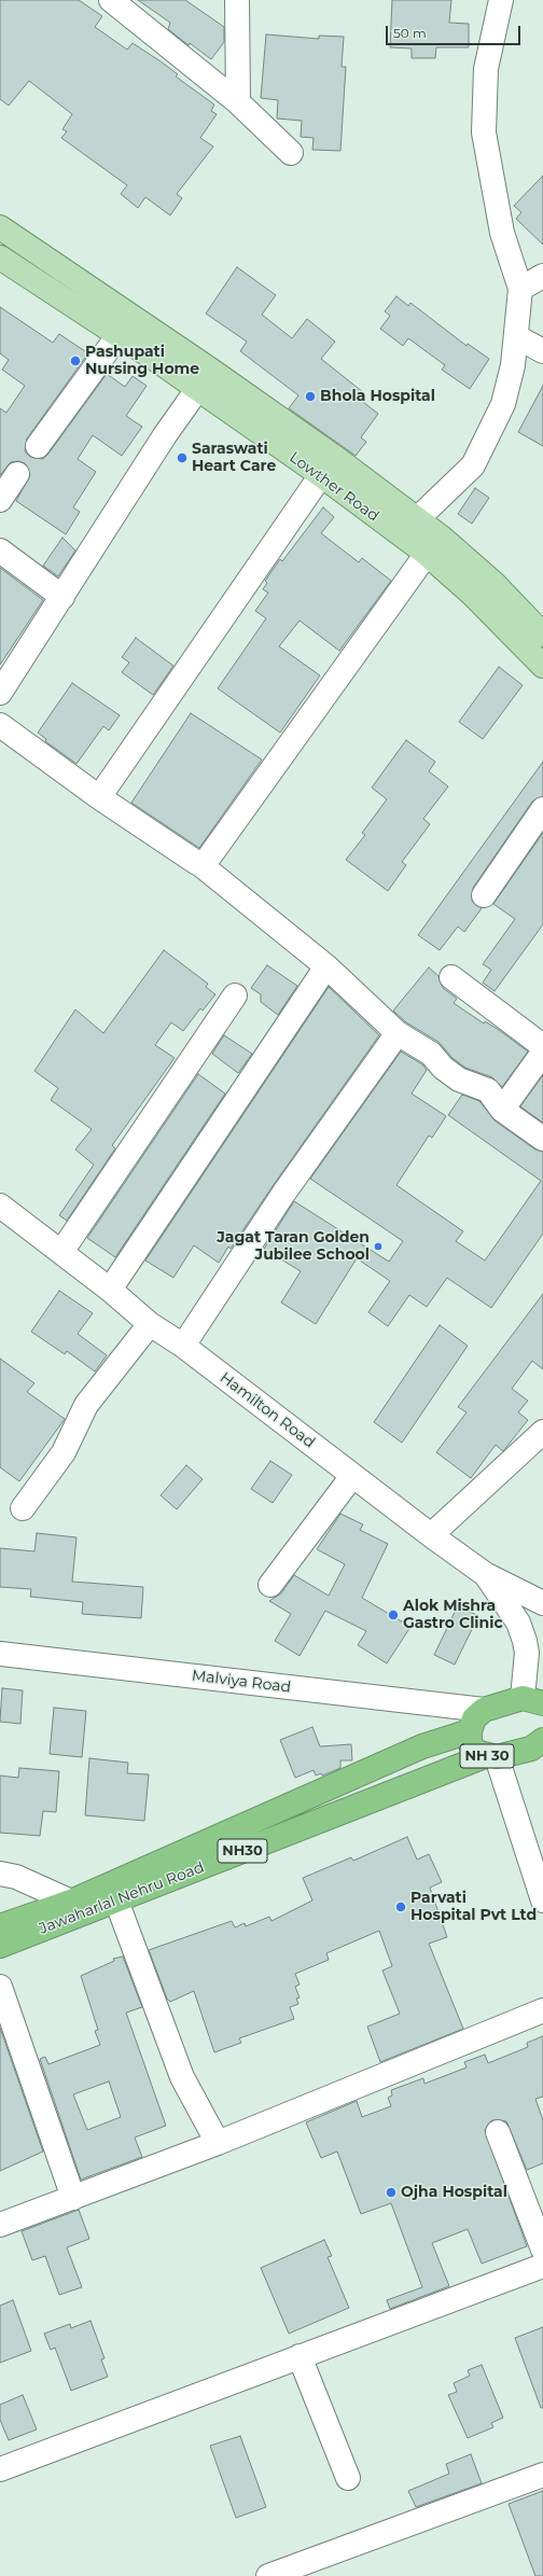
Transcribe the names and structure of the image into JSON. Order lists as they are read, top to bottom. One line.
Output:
{"streets":{"highway":["NH 30","NH30","Jawaharlal Nehru Road"],"main road":["Lowther Road"],"street":["Hamilton Road","Malviya Road"]},"crossings":[["Malviya Road","NH 30"],["NH 30","Jawaharlal Nehru Road"]],"places":["Pashupati Nursing Home","Bhola Hospital","Saraswati Heart Care","Jagat Taran Golden Jubilee School","Alok Mishra Gastro Clinic","Parvati Hospital Pvt Ltd","Ojha Hospital"],"scale_bar":"50 m"}
